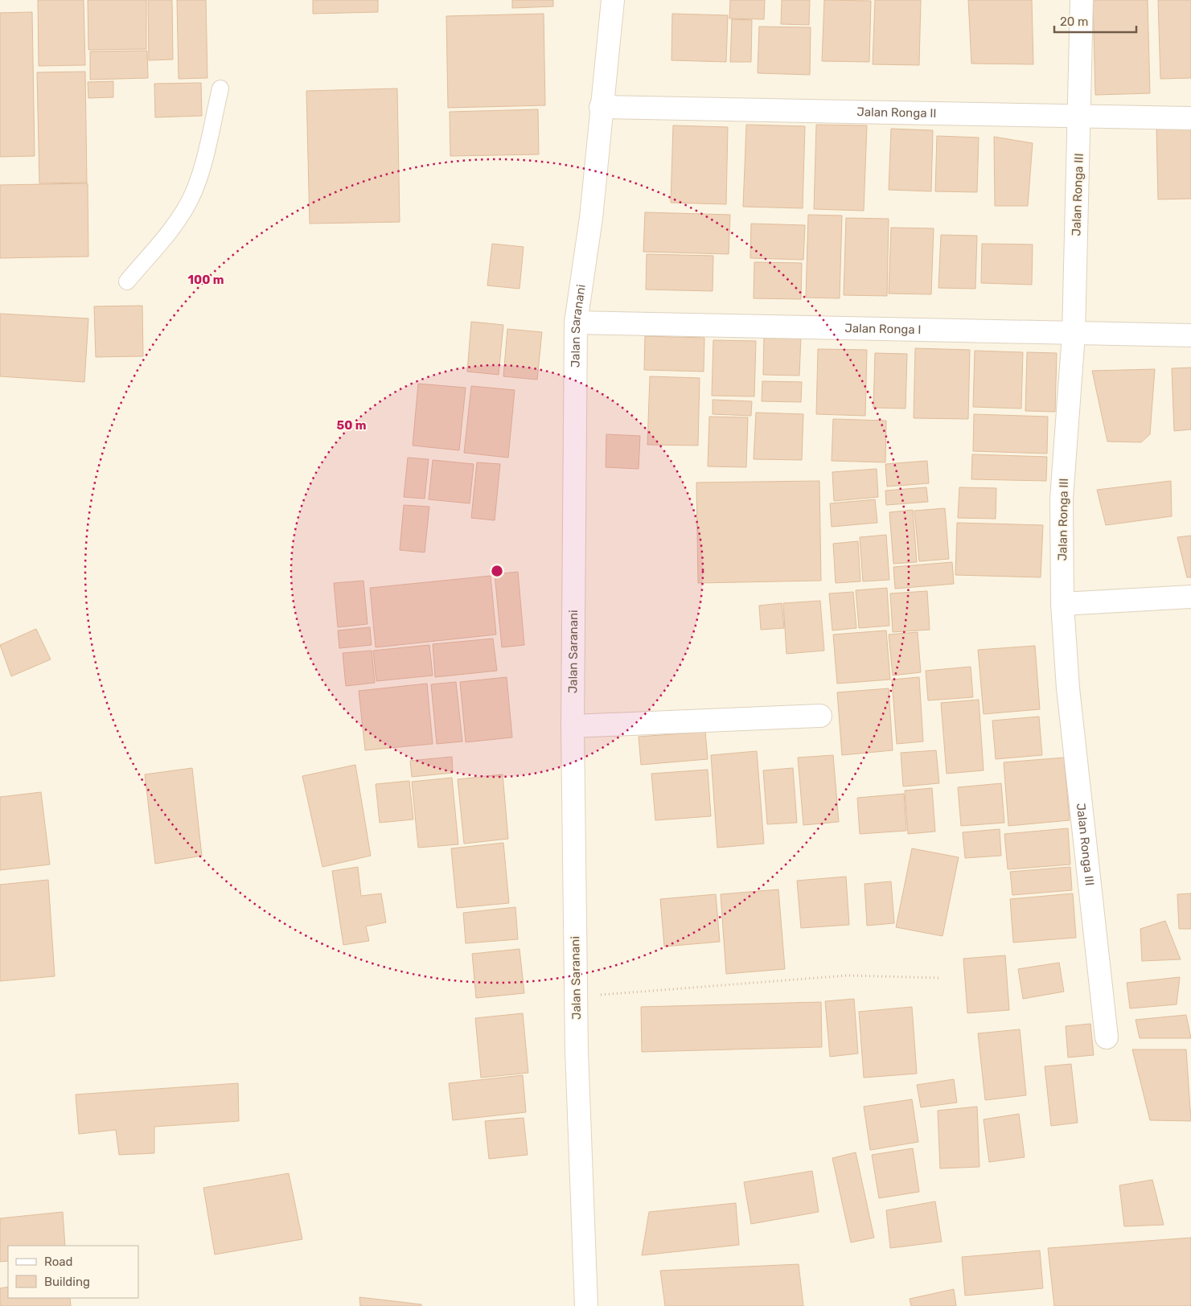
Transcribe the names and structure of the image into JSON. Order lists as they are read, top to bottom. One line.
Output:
{"streets":{"street":["Jalan Ronga II","Jalan Ronga III","Jalan Saranani","Jalan Ronga I"]},"crossings":[["Jalan Ronga II","Jalan Ronga III"],["Jalan Ronga II","Jalan Saranani"],["Jalan Ronga III","Jalan Ronga I"],["Jalan Saranani","Jalan Ronga I"]],"legend":["Road","Building"],"scale_bar":"20 m","rings":["100 m","50 m"]}
